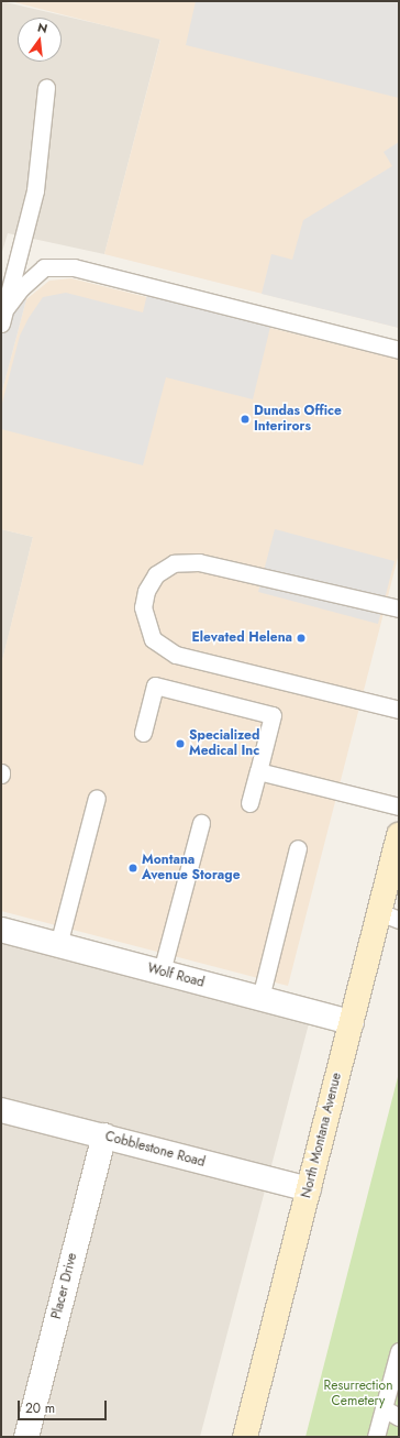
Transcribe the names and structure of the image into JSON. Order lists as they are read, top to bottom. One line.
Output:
{"streets":{"main road":["North Montana Avenue"],"street":["Wolf Road","Cobblestone Road","Placer Drive"]},"crossings":[["Wolf Road","North Montana Avenue"],["North Montana Avenue","Cobblestone Road"],["Cobblestone Road","Placer Drive"]],"parks":["Resurrection Cemetery"],"places":["Dundas Office Interirors","Elevated Helena","Specialized Medical Inc","Montana Avenue Storage"],"scale_bar":"20 m","north":"top"}
